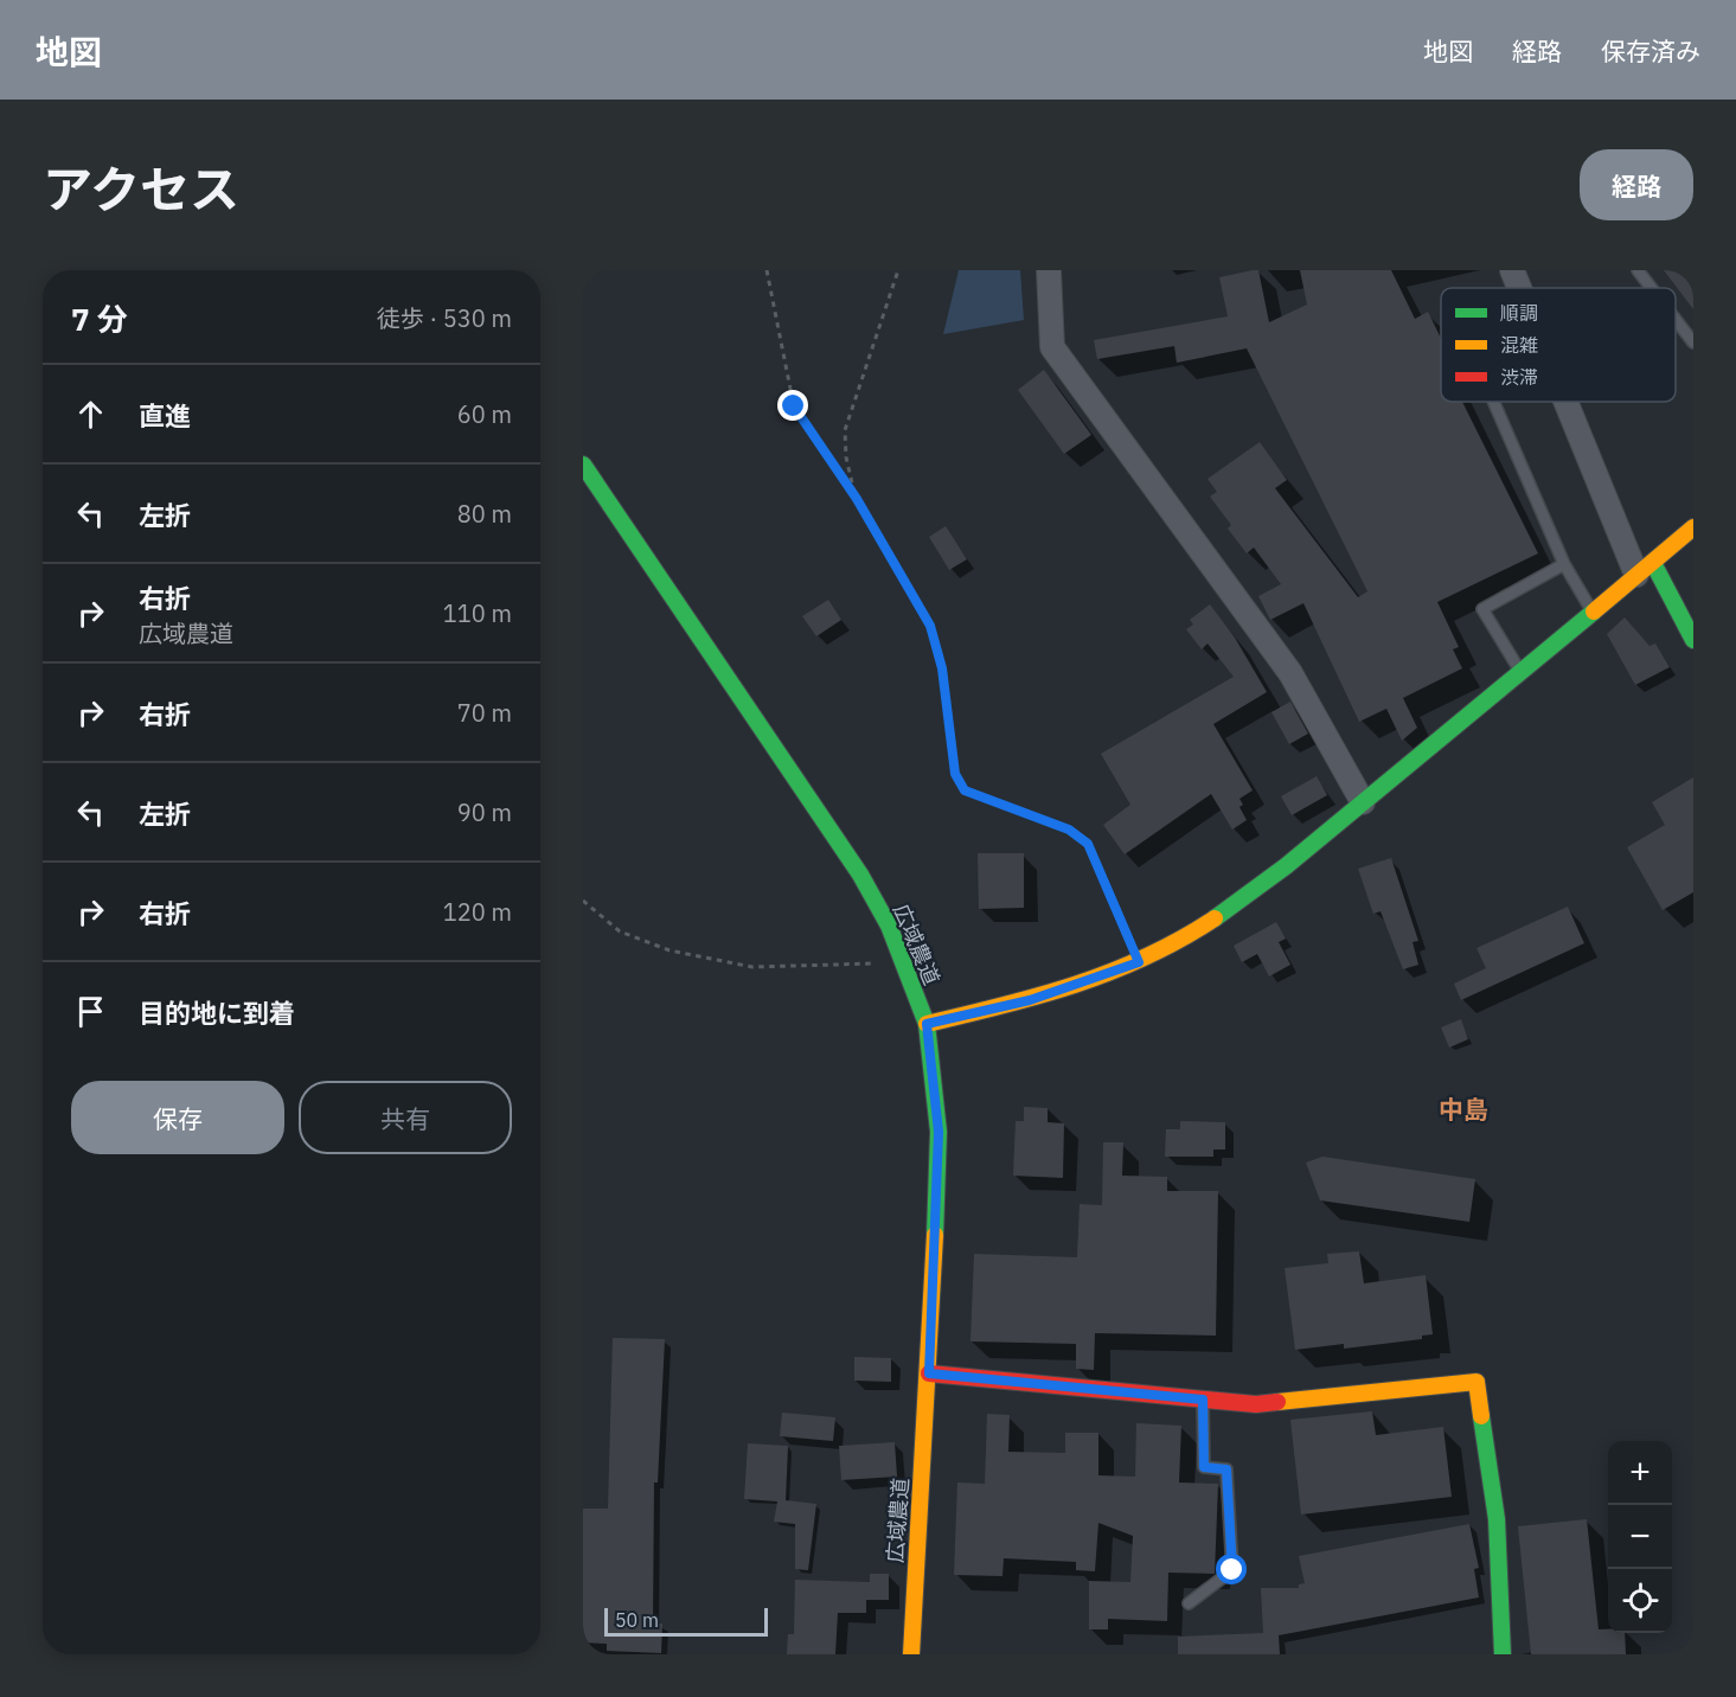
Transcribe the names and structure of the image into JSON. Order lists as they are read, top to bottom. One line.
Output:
{"streets":{"street":["広域農道"]},"districts":["中島"],"legend":["順調","混雑","渋滞"],"scale_bar":"50 m","page":{"header":"地図","nav":["地図","経路","保存済み"],"title":"アクセス","buttons":["経路",["保存","共有"]],"heading":["7 分","徒歩 · 530 m"],"list":[["直進","60 m"],["左折","80 m"],["右折","広域農道","110 m"],["右折","70 m"],["左折","90 m"],["右折","120 m"],"目的地に到着"],"map_buttons":["+","−"],"scale":"50 m"}}
